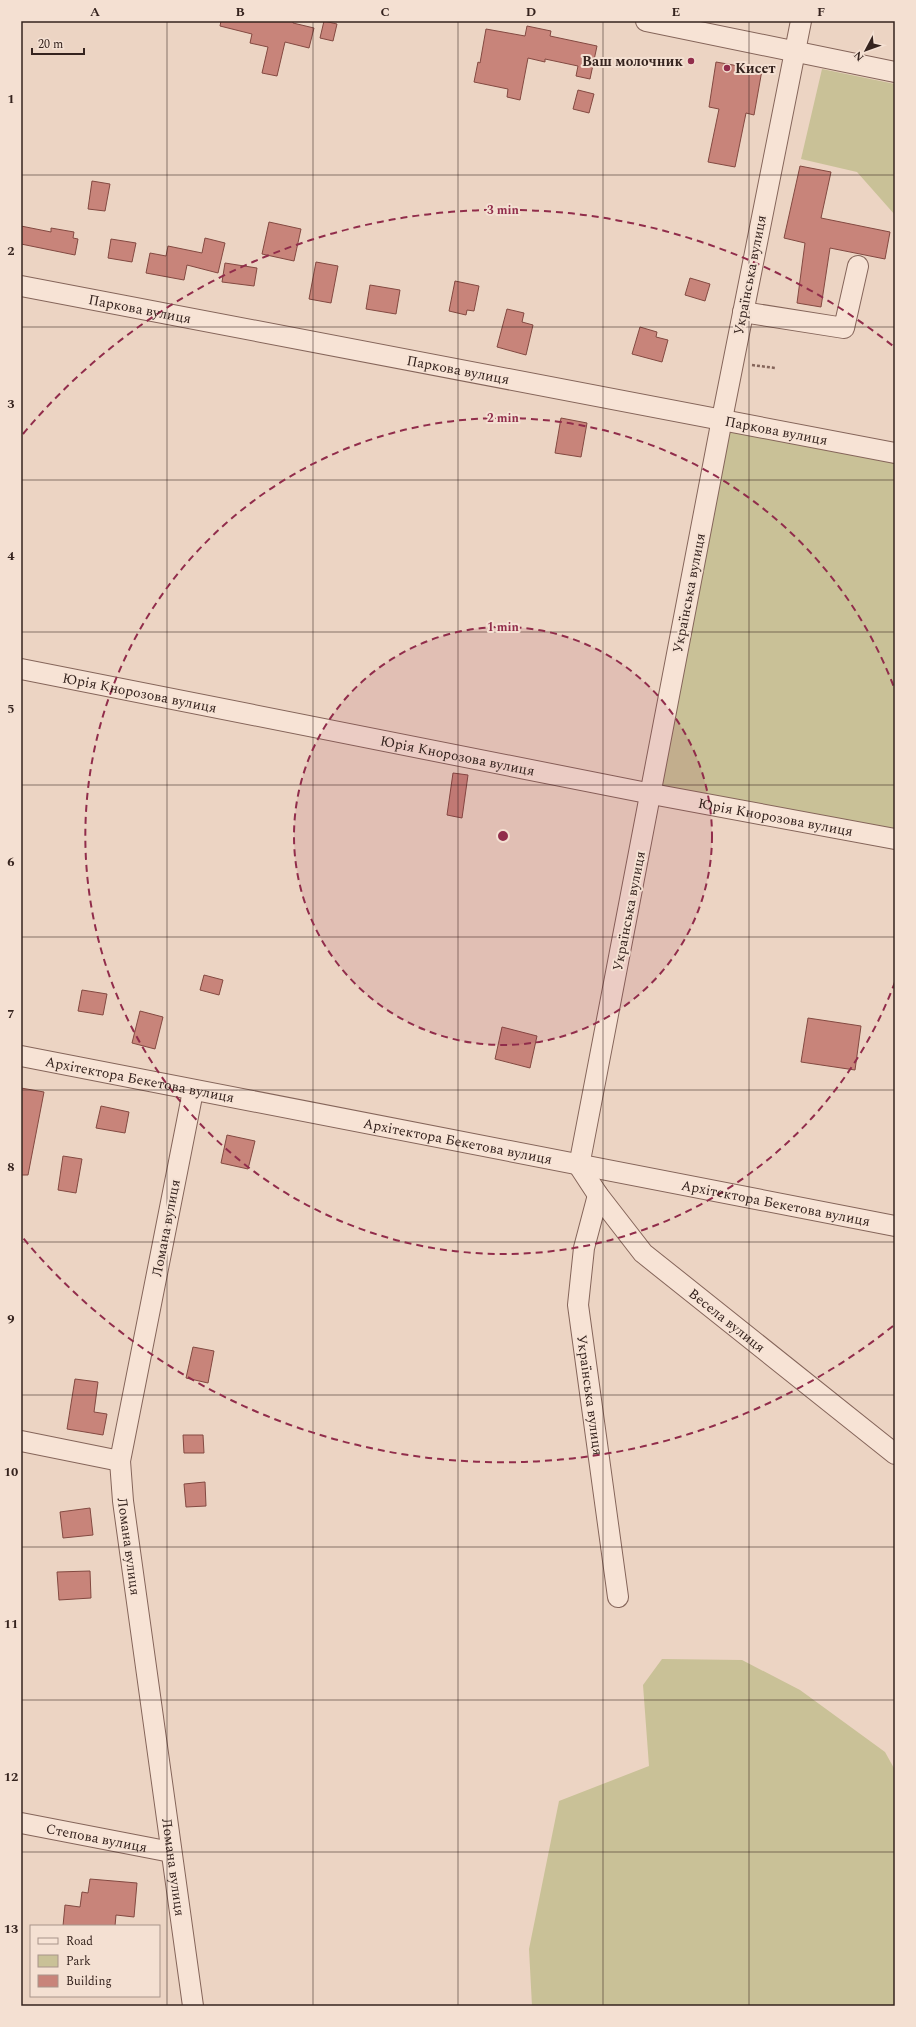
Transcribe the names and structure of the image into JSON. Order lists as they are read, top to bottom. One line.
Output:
{"streets":{"street":["Українська вулиця","Паркова вулиця","Юрія Кнорозова вулиця","Архітектора Бекетова вулиця","Ломана вулиця","Весела вулиця","Степова вулиця"]},"crossings":[["Українська вулиця","Паркова вулиця"],["Українська вулиця","Юрія Кнорозова вулиця"],["Українська вулиця","Архітектора Бекетова вулиця"],["Українська вулиця","Весела вулиця"],["Архітектора Бекетова вулиця","Ломана вулиця"],["Архітектора Бекетова вулиця","Весела вулиця"],["Ломана вулиця","Степова вулиця"]],"places":["Ваш молочник","Кисет"],"legend":["Road","Park","Building"],"scale_bar":"20 m","north":"bottom left","grid":{"columns":["A","B","C","D","E","F"],"rows":["1","2","3","4","5","6","7","8","9","10","11","12","13"]},"rings":["3 min","2 min","1 min"]}
